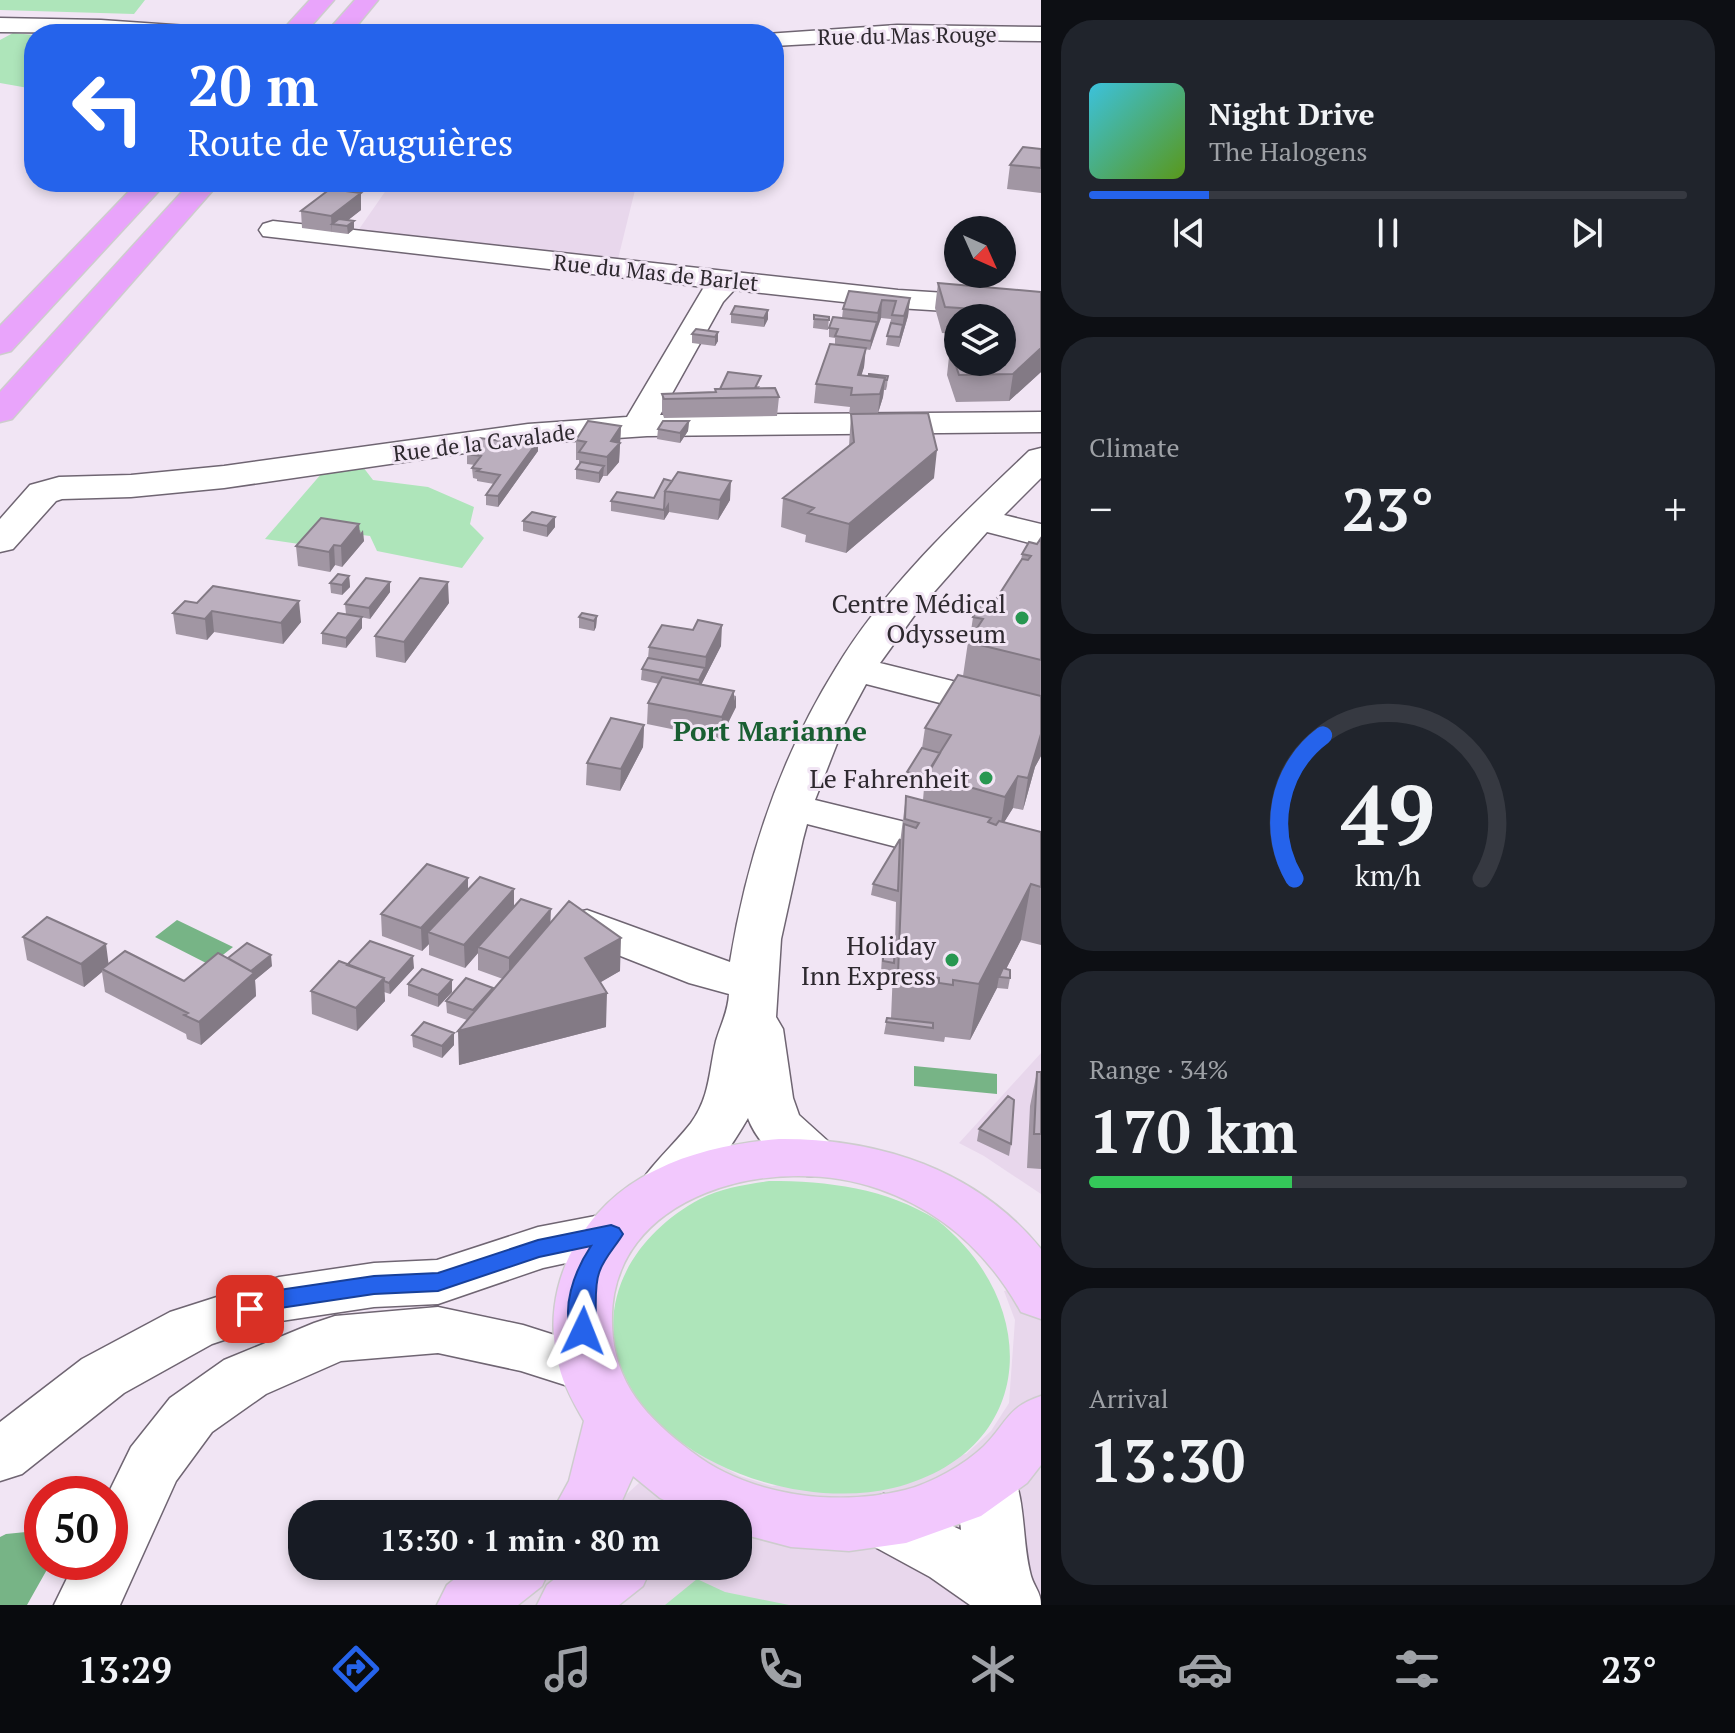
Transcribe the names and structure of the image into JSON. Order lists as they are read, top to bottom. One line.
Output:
{"streets":{"street":["Rue du Mas Rouge","Rue du Mas de Barlet","Rue de la Cavalade"]},"districts":["Port Marianne"],"places":["Centre Médical Odysseum","Le Fahrenheit","Holiday Inn Express"],"north":"bottom right","page":{"turn":["20 m","Route de Vauguières"],"song":["Night Drive","The Halogens"],"tile":["Climate",["Range · 34%","170 km"],["Arrival","13:30"]],"heat":["−","23°","+"],"limit":"50","trip":"13:30 · 1 min · 80 m","tabs":["13:29","23°"],"gauge":["49","km/h"]}}
